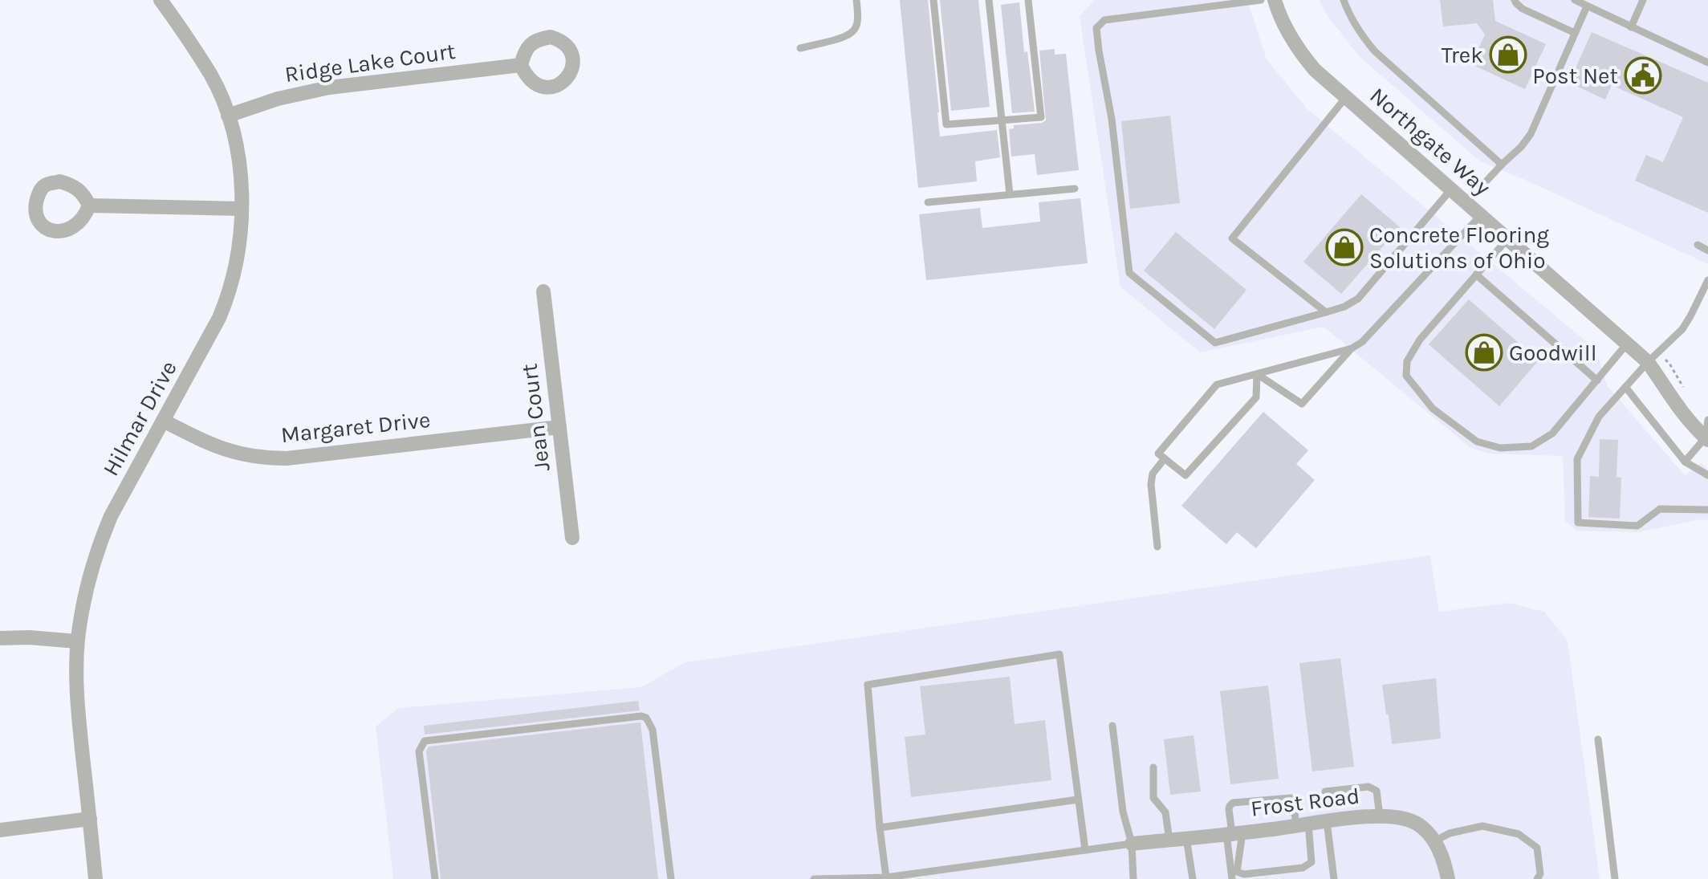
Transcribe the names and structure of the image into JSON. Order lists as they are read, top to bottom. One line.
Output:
{"streets":{"street":["Ridge Lake Court","Northgate Way","Jean Court","Hilmar Drive","Margaret Drive","Frost Road"]},"crossings":[["Ridge Lake Court","Hilmar Drive"],["Jean Court","Margaret Drive"],["Hilmar Drive","Margaret Drive"]],"places":{"shop":["Trek","Concrete Flooring Solutions of Ohio","Goodwill"],"public building":["Post Net"]}}
